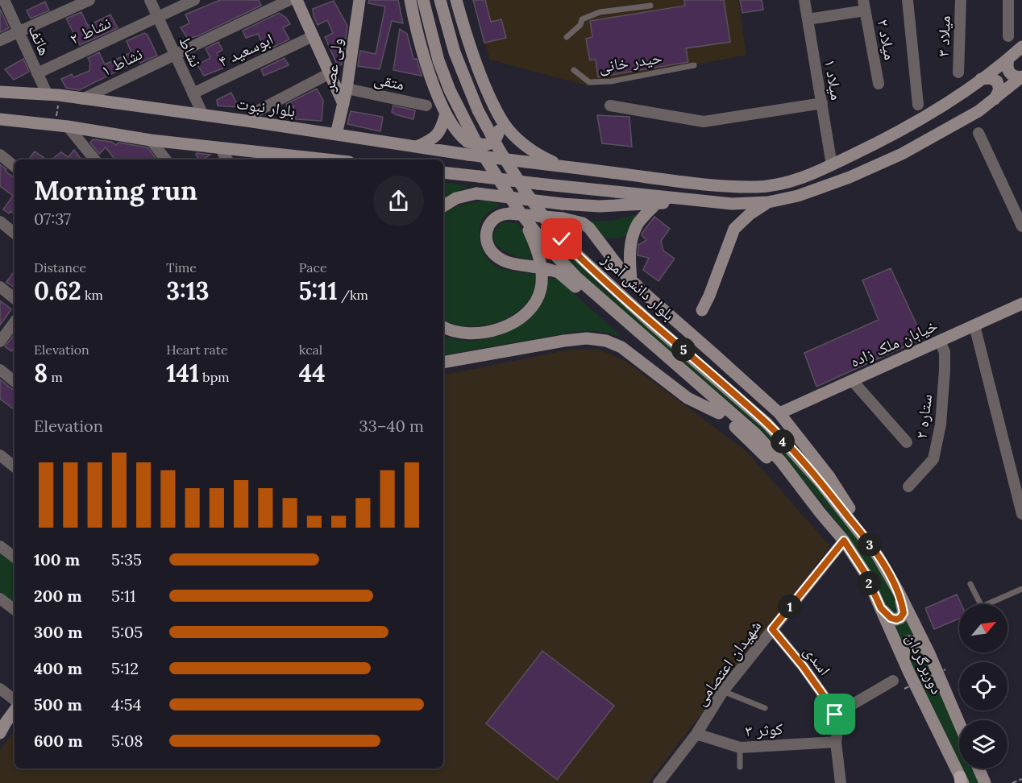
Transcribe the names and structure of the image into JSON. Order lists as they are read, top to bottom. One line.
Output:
{"streets":{"main road":["ولی عصر","بلوار نبوت","بلوار دانش آموز","خیابان ملک زاده","دوربرگردان"],"street":["نشاط ۲","میلاد ۳","میلاد ۲","هاتف","ابوسعید ۴","نشاط","نشاط ۱","میلاد ۱","متقی","ستاره ۲","اسدی","شهیدان اعتصامی","کوثر ۳"],"lane":["حیدر خانی"]},"crossings":[["نشاط ۲","هاتف"],["نشاط ۲","نشاط"],["هاتف","بلوار نبوت"],["ابوسعید ۴","نشاط"],["نشاط","نشاط ۱"],["نشاط","بلوار نبوت"],["نشاط ۱","بلوار نبوت"],["ولی عصر","متقی"],["ولی عصر","بلوار نبوت"],["میلاد ۱","بلوار نبوت"],["خیابان ملک زاده","ستاره ۲"],["اسدی","شهیدان اعتصامی"],["اسدی","کوثر ۳"],["شهیدان اعتصامی","دوربرگردان"],["شهیدان اعتصامی","کوثر ۳"]],"north":"top right","page":{"heading":["Morning run","07:37"],"stats":[["Distance","0.62 km"],["Time","3:13"],["Pace","5:11 /km"],["Elevation","8 m"],["Heart rate","141 bpm"],["kcal","44"]],"pins":["5","4","3","2","1"],"chart":["Elevation","33–40 m"],"list":[{"name":"100 m","note":"5:35"},{"name":"200 m","note":"5:11"},{"name":"300 m","note":"5:05"},{"name":"400 m","note":"5:12"},{"name":"500 m","note":"4:54"},{"name":"600 m","note":"5:08"}]}}
